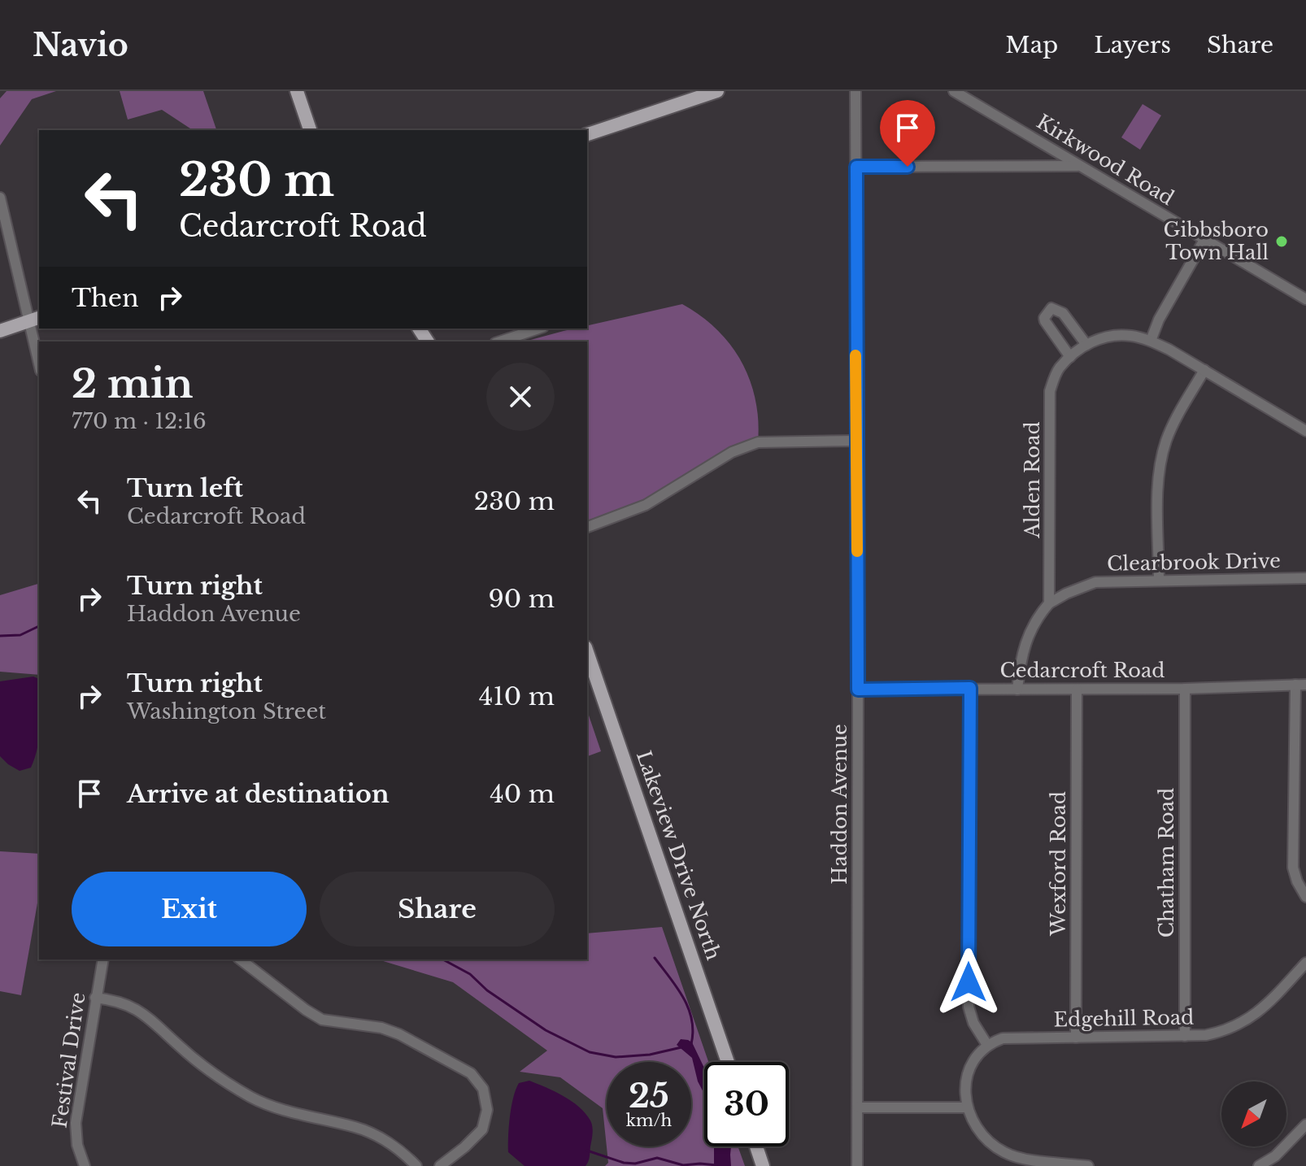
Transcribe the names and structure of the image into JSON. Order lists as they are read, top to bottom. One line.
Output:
{"streets":{"main road":["Lakeview Drive North"],"street":["Kirkwood Road","Alden Road","Clearbrook Drive","Cedarcroft Road","Haddon Avenue","Chatham Road","Wexford Road","Edgehill Road","Festival Drive"]},"crossings":[["Alden Road","Clearbrook Drive"],["Cedarcroft Road","Haddon Avenue"],["Cedarcroft Road","Chatham Road"],["Cedarcroft Road","Wexford Road"],["Chatham Road","Edgehill Road"],["Wexford Road","Edgehill Road"]],"places":["Gibbsboro Town Hall"],"north":"bottom left","page":{"header":"Navio","nav":["Map","Layers","Share"],"turn":["230 m","Cedarcroft Road"],"then":"Then","heading":["2 min","770 m · 12:16"],"list":[{"name":"Turn left","note":"Cedarcroft Road","value":"230 m"},{"name":"Turn right","note":"Haddon Avenue","value":"90 m"},{"name":"Turn right","note":"Washington Street","value":"410 m"},{"name":"Arrive at destination","value":"40 m"}],"buttons":["Exit","Share"],"speed":"25 km/h","limit":"30"}}
